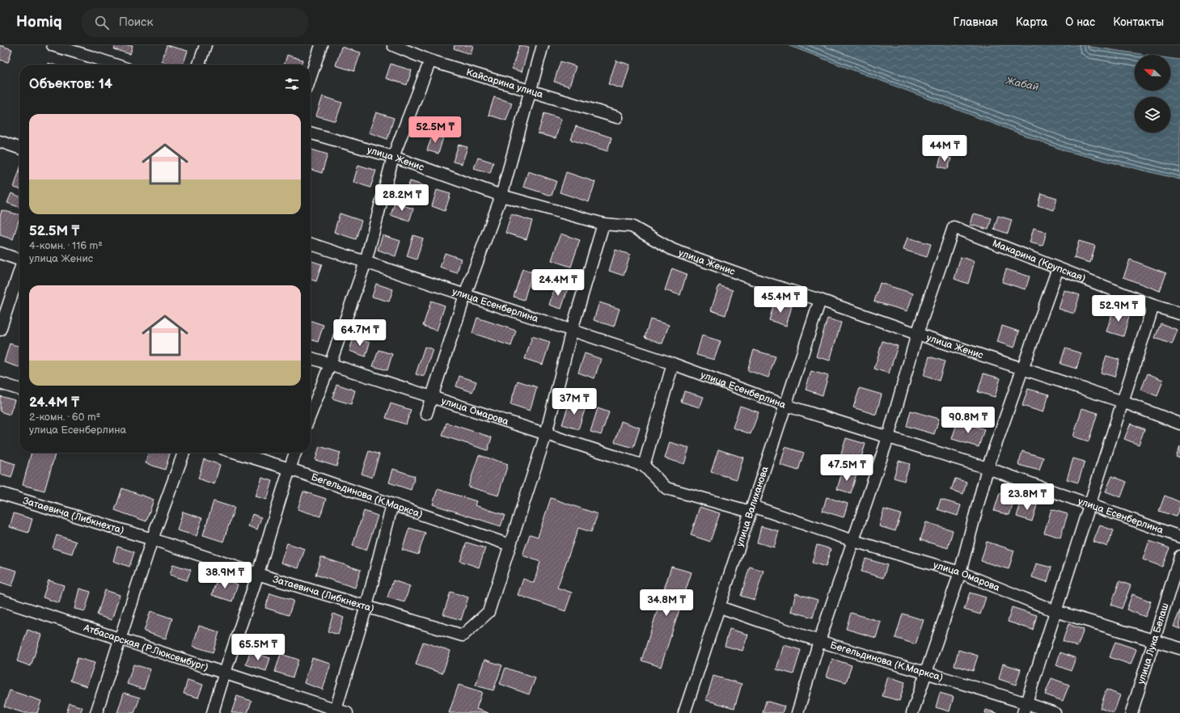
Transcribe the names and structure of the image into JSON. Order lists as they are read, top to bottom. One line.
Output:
{"streets":{"street":["Кайсарина улица","улица Женис","Макарина (Крупская)","улица Есенберлина","улица Омарова","Бегельдинова (К.Маркса)","улица Валиханова","Затаевича (Либкнехта)","улица Лука Белаш","Атбасарская (Р.Люксембург)"]},"crossings":[["улица Женис","Макарина (Крупская)"],["улица Женис","улица Валиханова"],["улица Есенберлина","улица Валиханова"],["улица Омарова","улица Валиханова"],["улица Омарова","улица Лука Белаш"],["Бегельдинова (К.Маркса)","улица Валиханова"],["Бегельдинова (К.Маркса)","Затаевича (Либкнехта)"]],"water":["Жабай"],"north":"left","page":{"header":"Homiq","search":"Поиск","nav":["Главная","Карта","О нас","Контакты"],"heading":"Объектов: 14","list":[{"name":"52.5M ₸","note":"4-комн. · 116 m² · улица Женис"},{"name":"24.4M ₸","note":"2-комн. · 60 m² · улица Есенберлина"}],"price":["52.5M ₸","44M ₸","28.2M ₸","24.4M ₸","45.4M ₸","52.9M ₸","64.7M ₸","37M ₸","90.8M ₸","47.5M ₸","23.8M ₸","38.9M ₸","34.8M ₸","65.5M ₸"]}}
